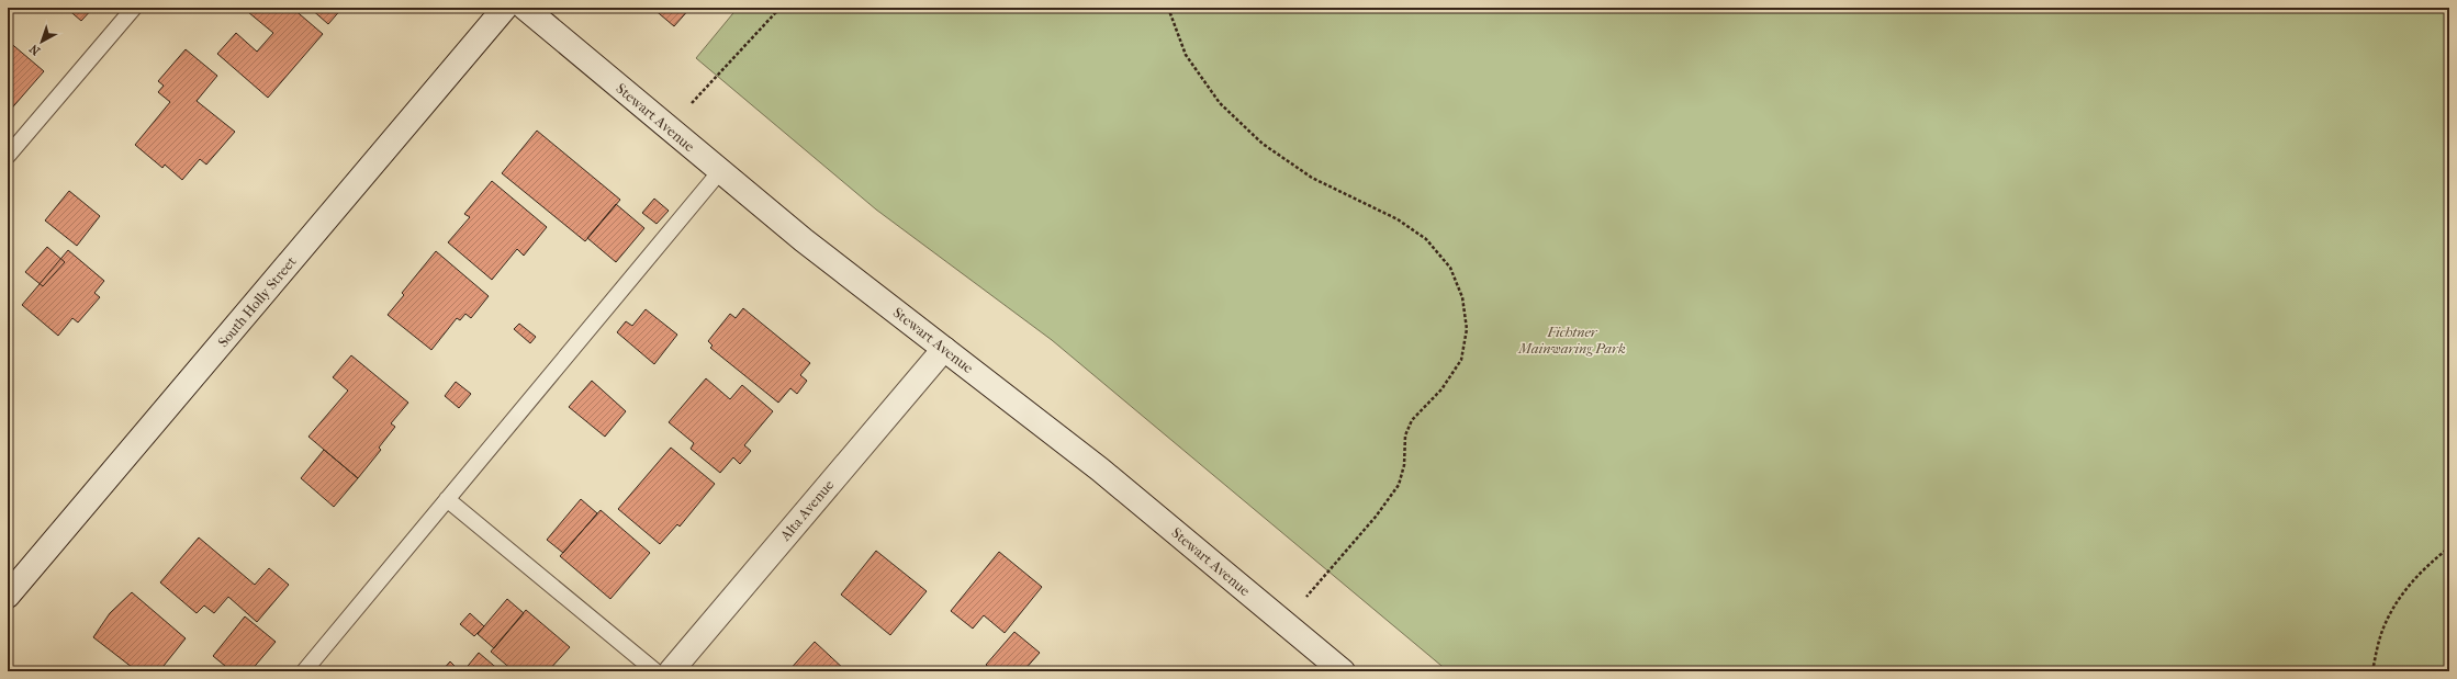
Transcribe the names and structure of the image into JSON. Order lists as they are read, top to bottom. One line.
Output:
{"streets":{"street":["Stewart Avenue","South Holly Street","Alta Avenue"]},"crossings":[["Stewart Avenue","Alta Avenue"]],"parks":["Fichtner Mainwaring Park"],"north":"bottom left"}
